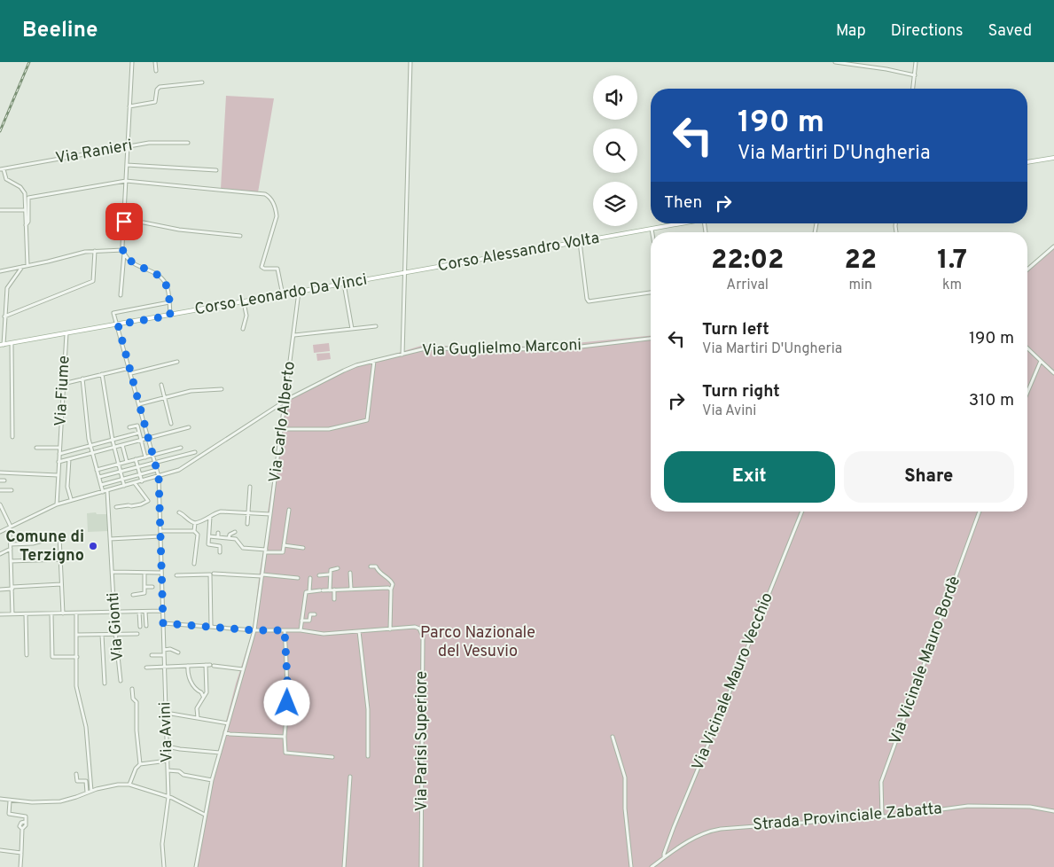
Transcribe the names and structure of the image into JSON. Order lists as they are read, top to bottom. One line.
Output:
{"streets":{"main road":["Corso Alessandro Volta","Corso Leonardo Da Vinci"],"street":["Via Ranieri","Via Guglielmo Marconi","Via Fiume","Via Carlo Alberto","Via Gionti","Via Vicinale Mauro Bordè","Via Vicinale Mauro Vecchio","Via Avini","Via Parisi Superiore","Strada Provinciale Zabatta"]},"crossings":[["Corso Alessandro Volta","Corso Leonardo Da Vinci"],["Corso Leonardo Da Vinci","Via Fiume"],["Corso Leonardo Da Vinci","Via Carlo Alberto"],["Corso Leonardo Da Vinci","Via Avini"],["Via Guglielmo Marconi","Via Fiume"],["Via Guglielmo Marconi","Via Carlo Alberto"],["Via Guglielmo Marconi","Via Gionti"],["Via Guglielmo Marconi","Via Avini"],["Via Carlo Alberto","Via Parisi Superiore"],["Via Vicinale Mauro Bordè","Strada Provinciale Zabatta"],["Via Vicinale Mauro Vecchio","Strada Provinciale Zabatta"],["Via Avini","Via Parisi Superiore"]],"parks":["Parco Nazionale del Vesuvio"],"places":["Comune di Terzigno"],"page":{"header":"Beeline","nav":["Map","Directions","Saved"],"turn":["190 m","Via Martiri D'Ungheria"],"then":"Then","eta":["22:02","Arrival","22","min","1.7","km"],"list":[{"name":"Turn left","note":"Via Martiri D'Ungheria","value":"190 m"},{"name":"Turn right","note":"Via Avini","value":"310 m"}],"buttons":["Exit","Share"]}}
